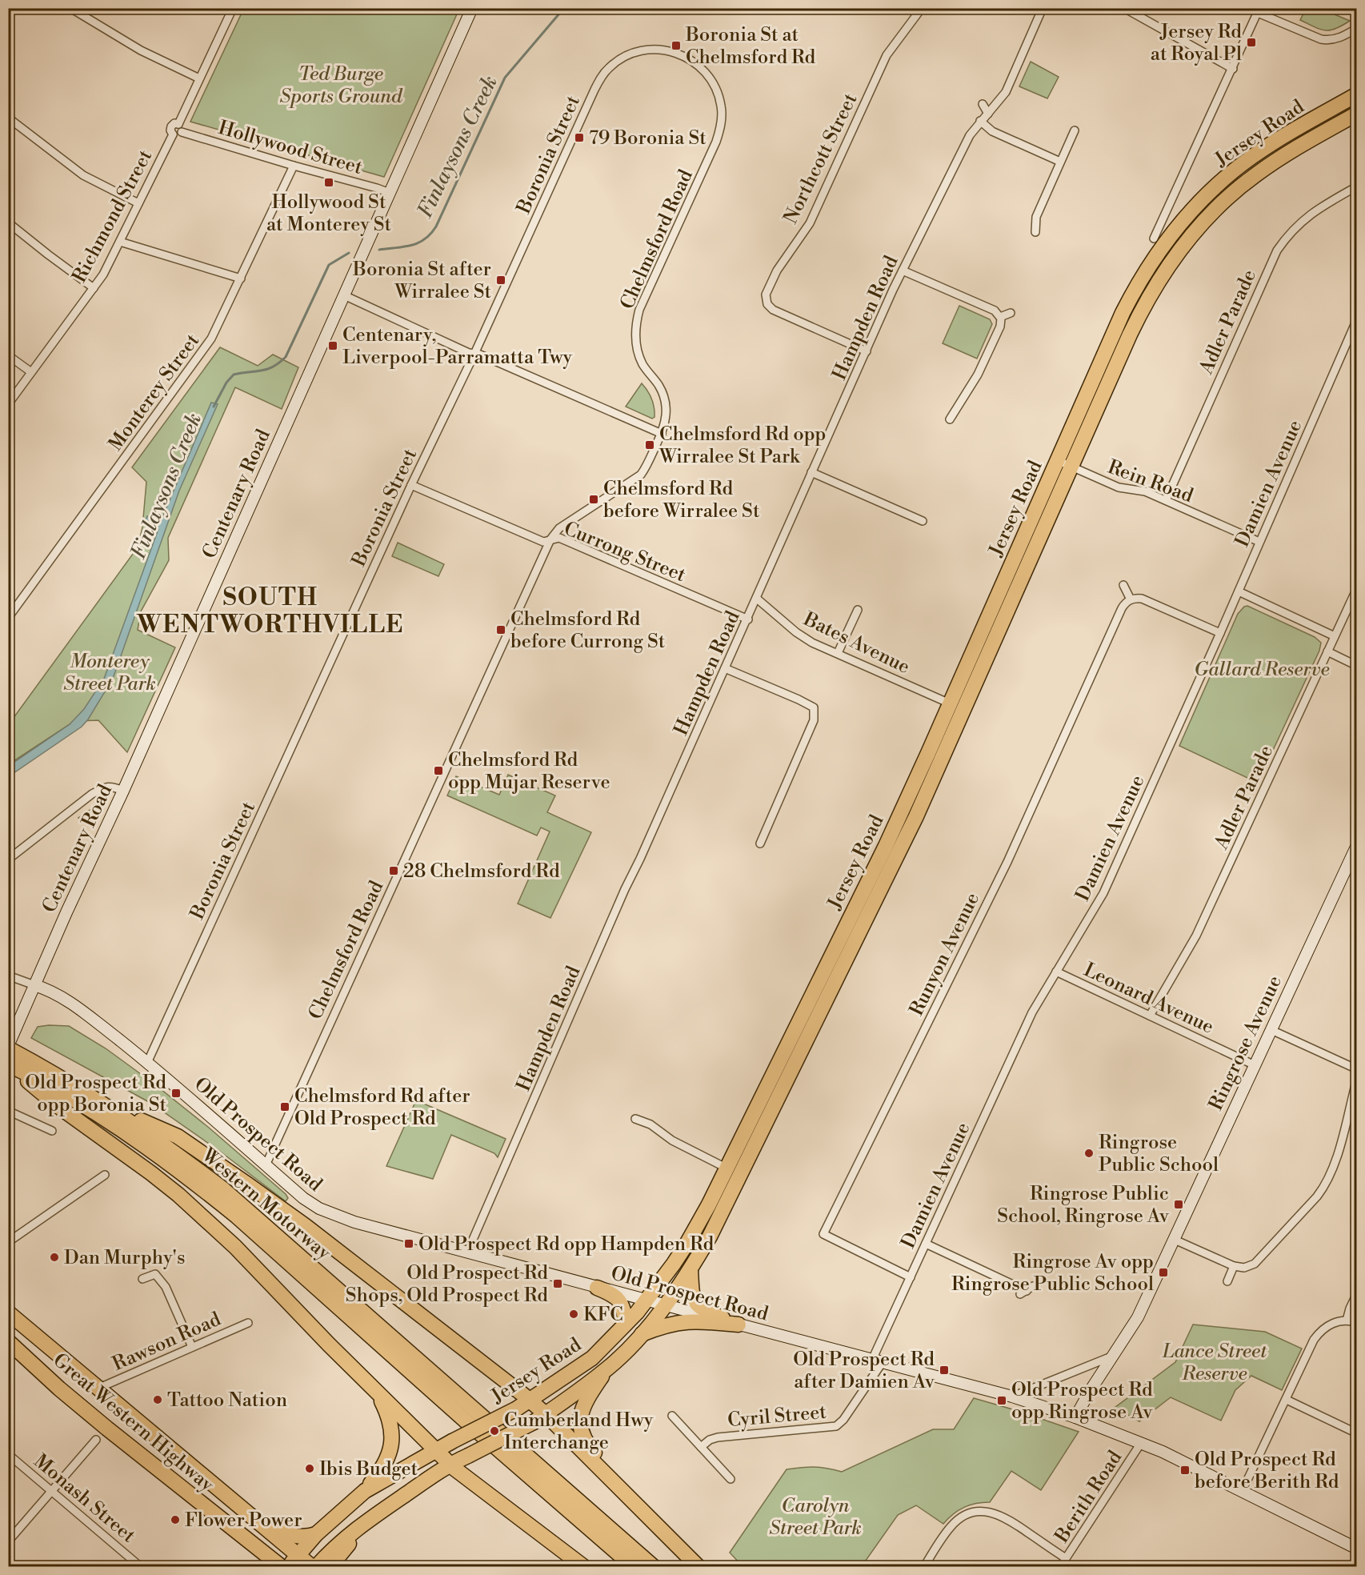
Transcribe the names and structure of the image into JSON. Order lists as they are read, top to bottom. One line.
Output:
{"streets":{"highway":["Jersey Road","Western Motorway","Great Western Highway"],"main road":["Centenary Road","Ringrose Avenue","Old Prospect Road"],"street":["Hollywood Street","Boronia Street","Northcott Street","Richmond Street","Chelmsford Road","Hampden Road","Adler Parade","Monterey Street","Rein Road","Damien Avenue","Currong Street","Bates Avenue","Runyon Avenue","Leonard Avenue","Rawson Road","Cyril Street","Berith Road","Monash Street"]},"crossings":[["Jersey Road","Rein Road"],["Jersey Road","Bates Avenue"],["Jersey Road","Old Prospect Road"],["Jersey Road","Great Western Highway"],["Hollywood Street","Richmond Street"],["Hollywood Street","Monterey Street"],["Hollywood Street","Centenary Road"],["Boronia Street","Chelmsford Road"],["Boronia Street","Currong Street"],["Boronia Street","Old Prospect Road"],["Northcott Street","Hampden Road"],["Chelmsford Road","Currong Street"],["Chelmsford Road","Old Prospect Road"],["Hampden Road","Currong Street"],["Hampden Road","Bates Avenue"],["Hampden Road","Old Prospect Road"],["Adler Parade","Rein Road"],["Adler Parade","Leonard Avenue"],["Rein Road","Damien Avenue"],["Damien Avenue","Runyon Avenue"],["Damien Avenue","Leonard Avenue"],["Damien Avenue","Old Prospect Road"],["Damien Avenue","Cyril Street"],["Centenary Road","Old Prospect Road"],["Centenary Road","Western Motorway"],["Leonard Avenue","Ringrose Avenue"],["Ringrose Avenue","Old Prospect Road"],["Old Prospect Road","Cyril Street"],["Old Prospect Road","Berith Road"],["Rawson Road","Great Western Highway"]],"districts":["SOUTH WENTWORTHVILLE"],"water":["Finlaysons Creek"],"parks":["Ted Burge Sports Ground","Monterey Street Park","Gallard Reserve","Lance Street Reserve","Carolyn Street Park"],"places":{"transit":["Jersey Rd at Royal Pl","Boronia St at Chelmsford Rd","79 Boronia St","Hollywood St at Monterey St","Boronia St after Wirralee St","Centenary, Liverpool-Parramatta Twy","Chelmsford Rd opp Wirralee St Park","Chelmsford Rd before Wirralee St","Chelmsford Rd before Currong St","Chelmsford Rd opp Mujar Reserve","28 Chelmsford Rd","Old Prospect Rd opp Boronia St","Chelmsford Rd after Old Prospect Rd","Ringrose Public School, Ringrose Av","Old Prospect Rd opp Hampden Rd","Ringrose Av opp Ringrose Public School","Old Prospect Rd Shops, Old Prospect Rd","Old Prospect Rd after Damien Av","Old Prospect Rd opp Ringrose Av","Old Prospect Rd before Berith Rd"],"other":["Ringrose Public School","Dan Murphy's","KFC","Tattoo Nation","Cumberland Hwy Interchange","Ibis Budget","Flower Power"]}}
